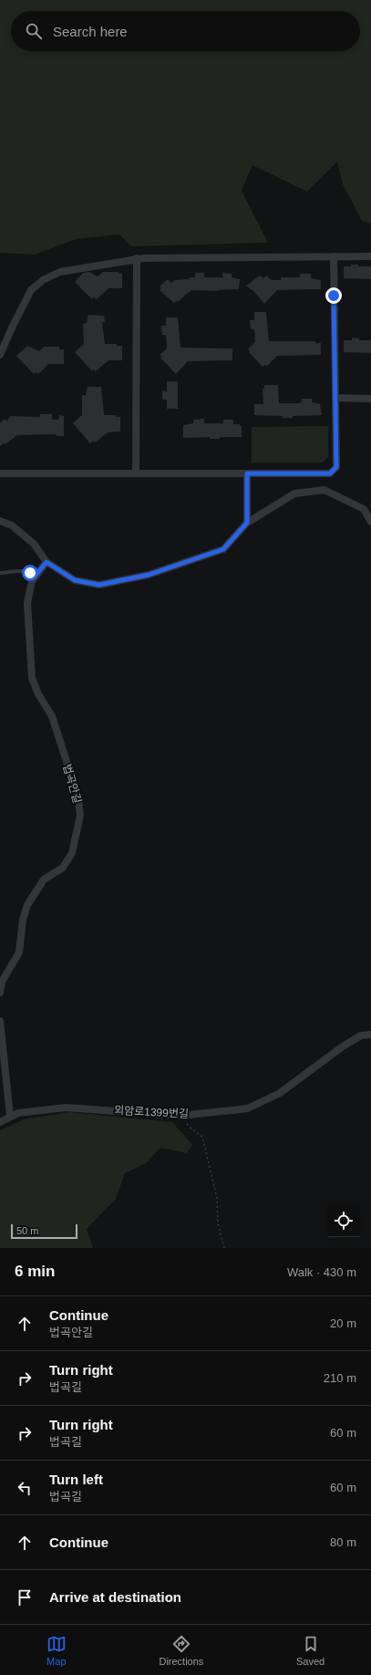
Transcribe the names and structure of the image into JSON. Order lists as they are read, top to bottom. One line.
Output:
{"streets":{"street":["법곡안길","외암로1399번길"]},"scale_bar":"50 m","page":{"search":"Search here","scale":"50 m","heading":["6 min","Walk · 430 m"],"list":[["Continue","법곡안길","20 m"],["Turn right","법곡길","210 m"],["Turn right","법곡길","60 m"],["Turn left","법곡길","60 m"],["Continue","80 m"],"Arrive at destination"],"nav":["Map","Directions","Saved"]}}
